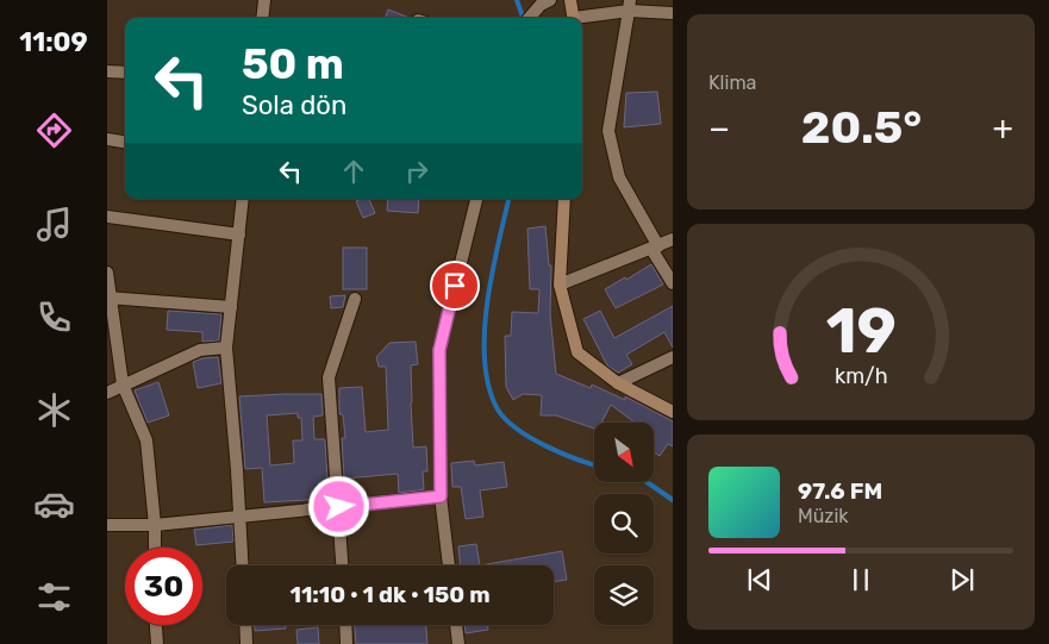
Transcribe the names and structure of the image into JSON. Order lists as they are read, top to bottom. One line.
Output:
{"north":"bottom right","page":{"tabs":"11:09","tile":"Klima","turn":["50 m","Sola dön"],"heat":["−","20.5°","+"],"song":["97.6 FM","Müzik"],"limit":"30","trip":"11:10 · 1 dk · 150 m","gauge":["19","km/h"]}}
